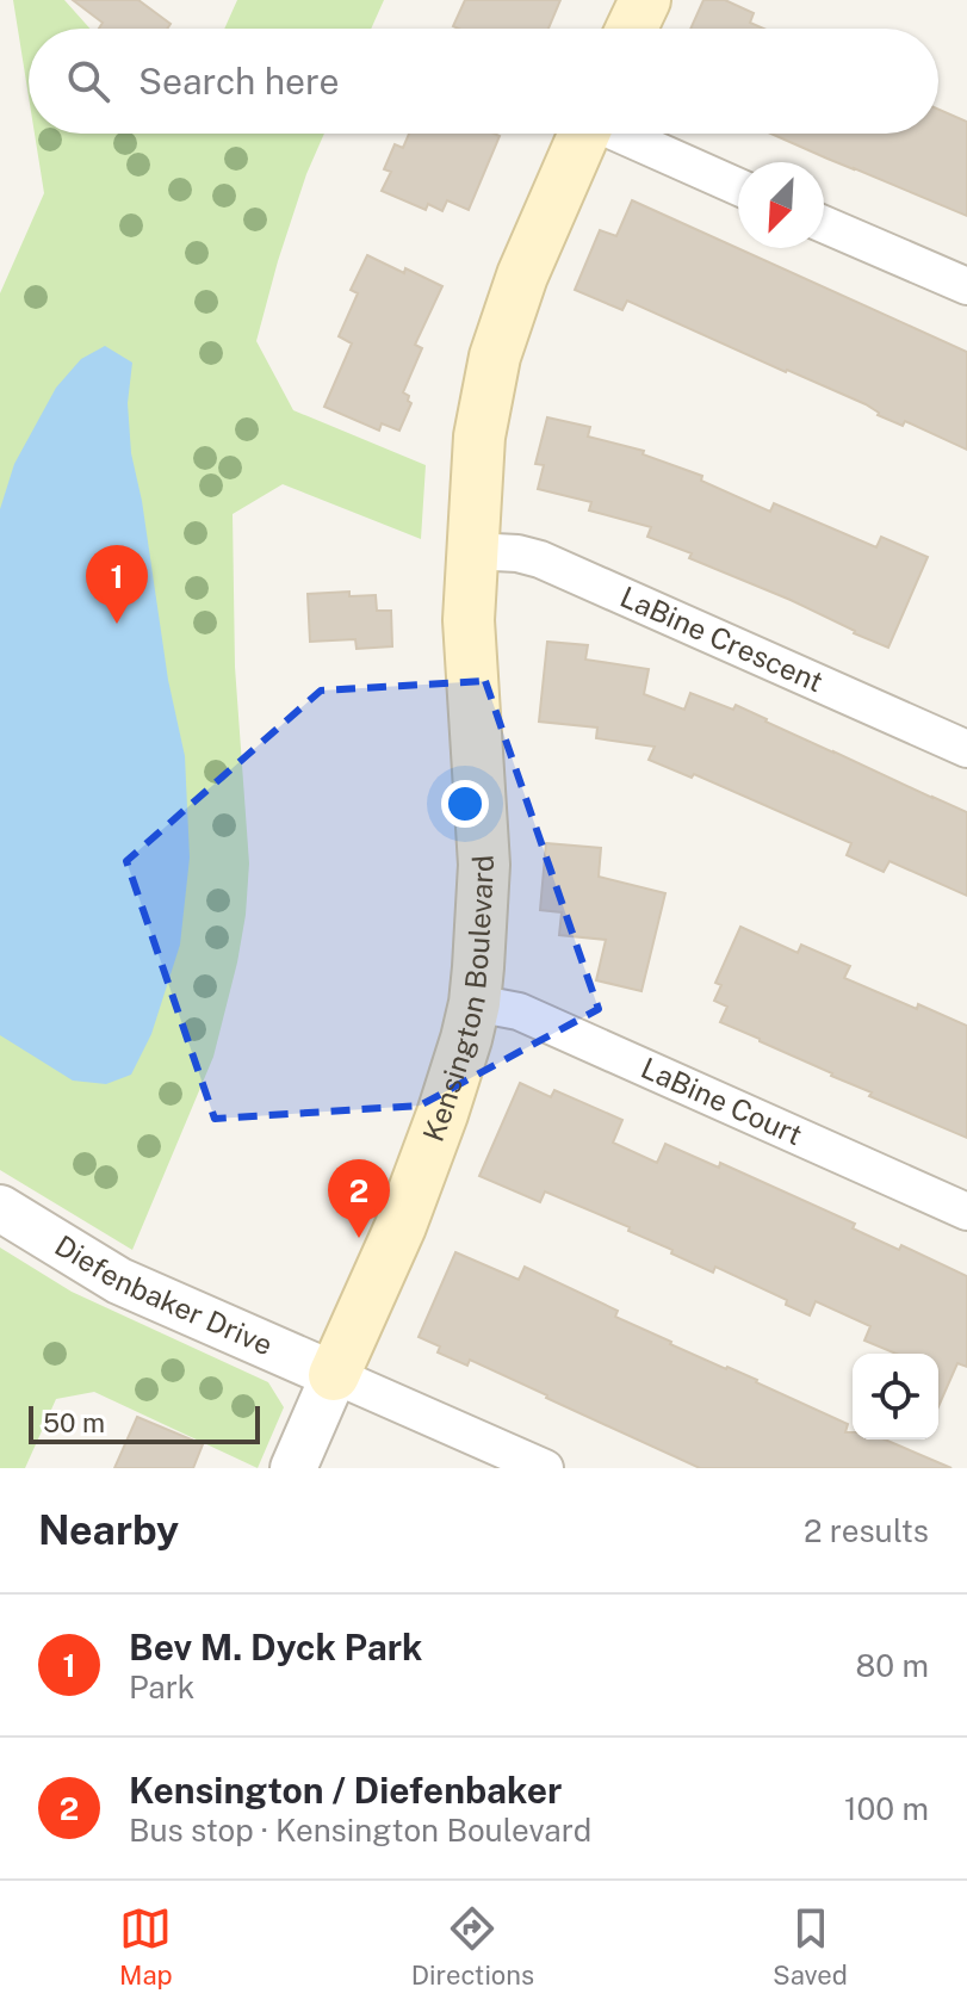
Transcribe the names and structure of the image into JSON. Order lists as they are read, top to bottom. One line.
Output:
{"streets":{"main road":["Kensington Boulevard"],"street":["LaBine Crescent","LaBine Court","Diefenbaker Drive"]},"crossings":[["LaBine Crescent","Kensington Boulevard"],["Kensington Boulevard","LaBine Court"],["Kensington Boulevard","Diefenbaker Drive"]],"scale_bar":"50 m","north":"bottom left","page":{"search":"Search here","pins":["1","2"],"scale":"50 m","heading":["Nearby","2 results"],"list":[{"mark":"1","name":"Bev M. Dyck Park","note":"Park","value":"80 m"},{"mark":"2","name":"Kensington / Diefenbaker","note":"Bus stop · Kensington Boulevard","value":"100 m"}],"nav":["Map","Directions","Saved"]}}
